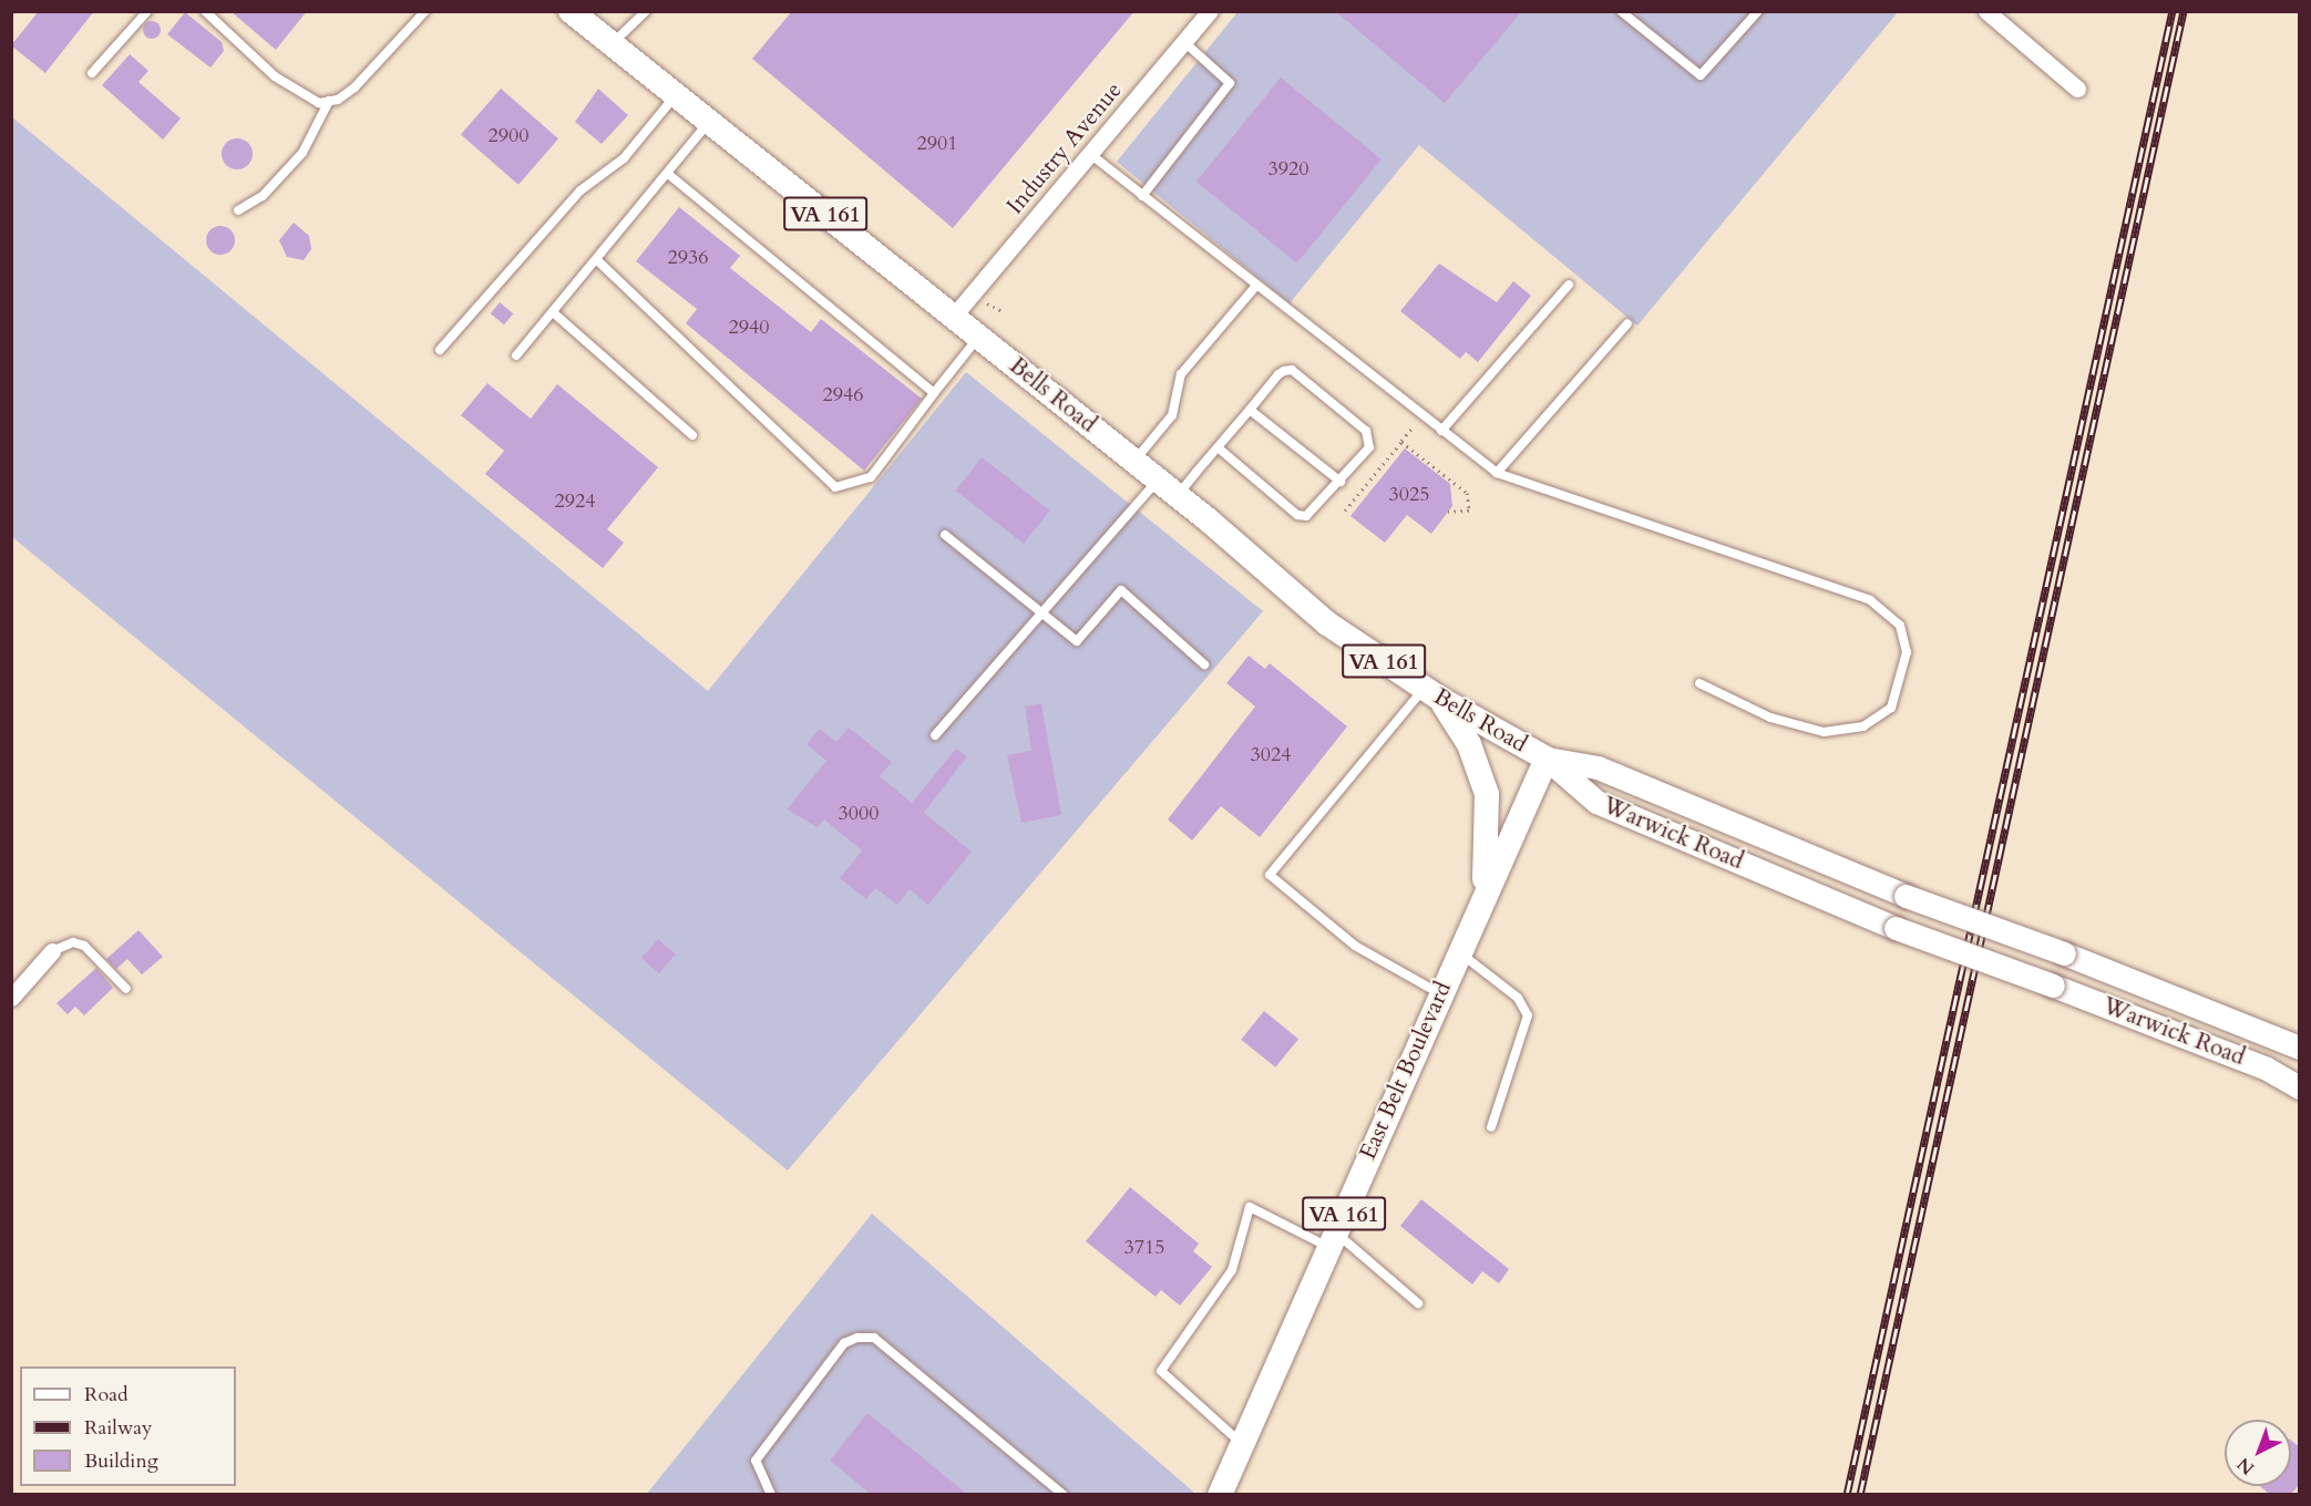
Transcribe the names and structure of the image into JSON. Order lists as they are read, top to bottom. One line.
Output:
{"streets":{"main road":["VA 161","Bells Road","Warwick Road","East Belt Boulevard"],"street":["Industry Avenue"]},"crossings":[["Industry Avenue","Bells Road"],["VA 161","Bells Road"],["VA 161","East Belt Boulevard"],["Bells Road","Warwick Road"],["Bells Road","East Belt Boulevard"],["Warwick Road","East Belt Boulevard"]],"house_numbers":["2900","2901","3920","2936","2940","2946","3025","2924","3024","3000","3715"],"legend":["Road","Railway","Building"],"north":"bottom left"}
